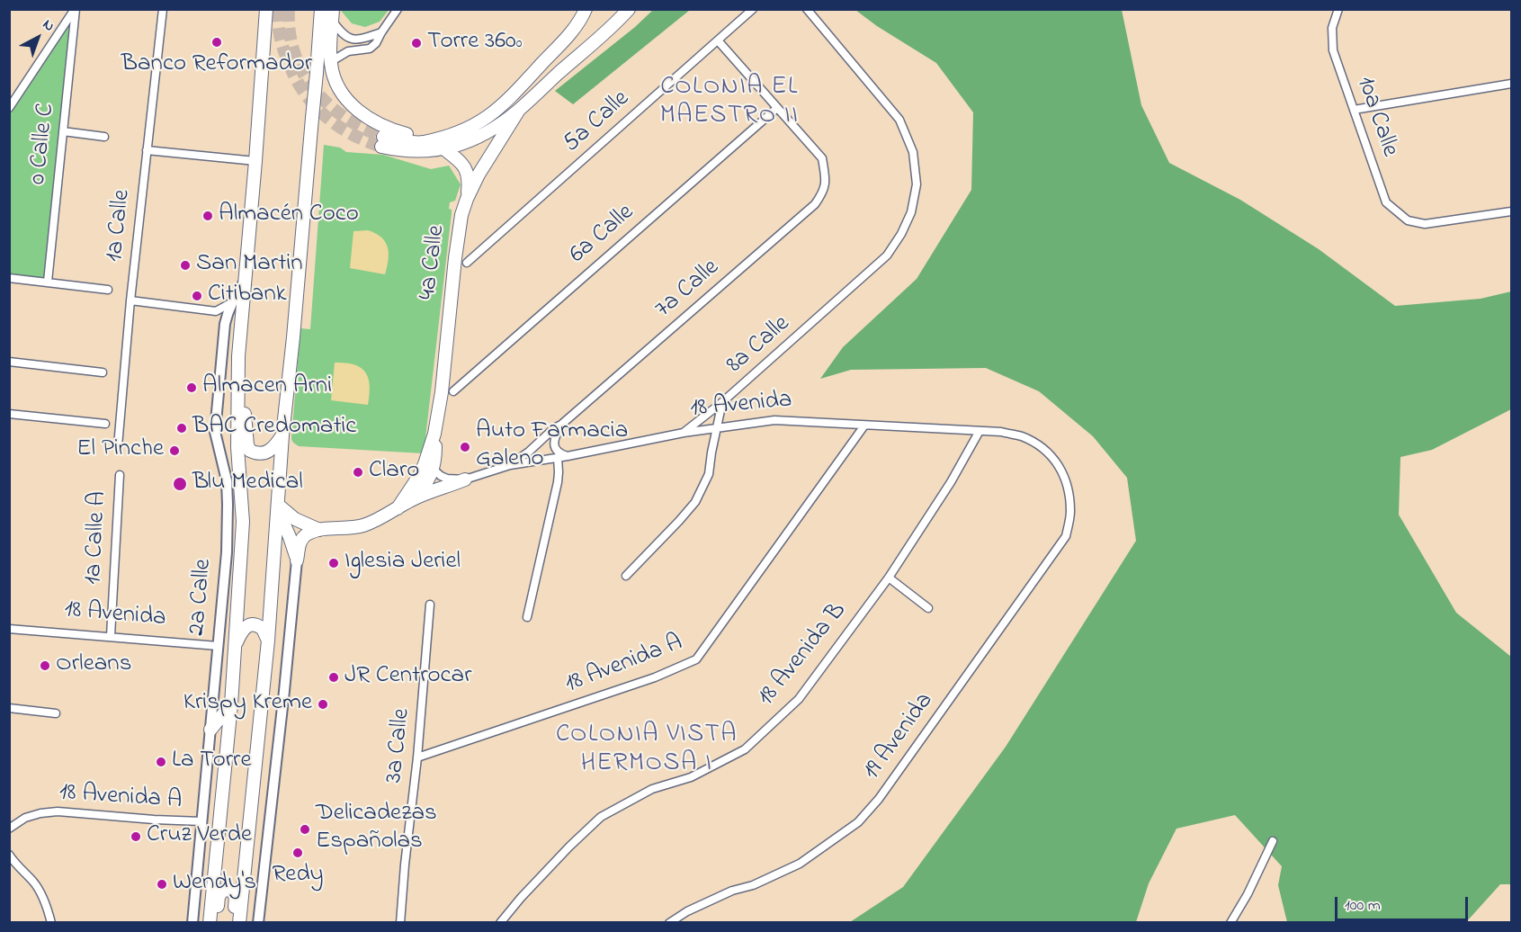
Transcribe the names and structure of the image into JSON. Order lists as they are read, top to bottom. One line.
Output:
{"streets":{"main road":["4a Calle"],"street":["10a Calle","5a Calle","0 Calle C","1a Calle","6a Calle","7a Calle","8a Calle","18 Avenida","1a Calle A","2a Calle","18 Avenida B","18 Avenida A","19 Avenida","3a Calle"]},"crossings":[["6a Calle","7a Calle"],["4a Calle","18 Avenida"],["7a Calle","18 Avenida"],["8a Calle","18 Avenida"],["18 Avenida","1a Calle A"],["18 Avenida","2a Calle"],["18 Avenida","18 Avenida B"],["18 Avenida","18 Avenida A"],["18 Avenida","19 Avenida"],["2a Calle","18 Avenida A"],["18 Avenida A","3a Calle"]],"districts":["COLONIA EL MAESTRO II","COLONIA VISTA HERMOSA I"],"places":["Banco Reformador","Torre 360º","Almacén Coco","San Martin","Citibank","Almacen Arni","BAC Credomatic","Auto Farmacia Galeno","El Pinche","Claro","Blu Medical","Iglesia Jeriel","Orleans","JR Centrocar","Krispy Kreme","La Torre","Delicadezas Españolas","Cruz Verde","Redy","Wendy's"],"scale_bar":"100 m","north":"top right"}
